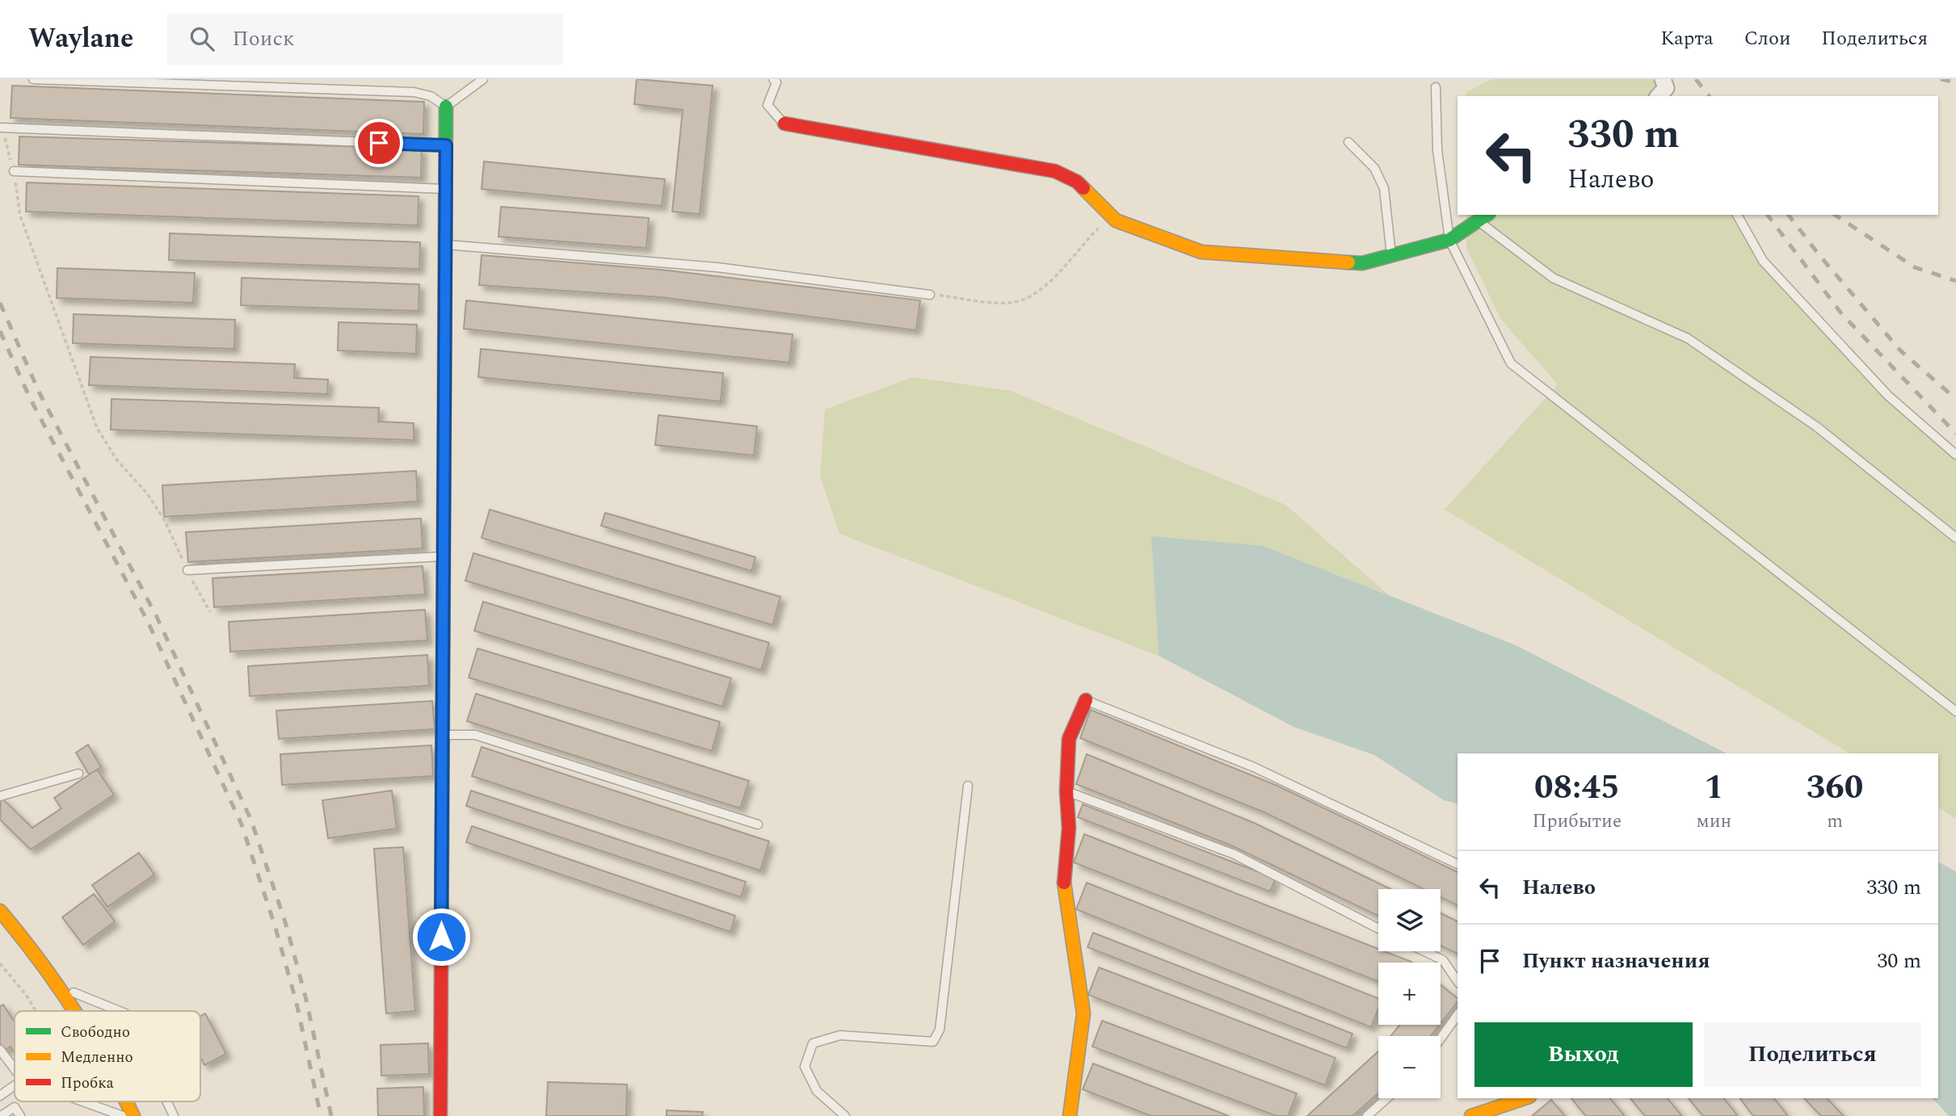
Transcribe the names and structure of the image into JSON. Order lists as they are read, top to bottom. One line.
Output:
{"legend":["Свободно","Медленно","Пробка"],"page":{"header":"Waylane","search":"Поиск","nav":["Карта","Слои","Поделиться"],"turn":["330 m","Налево"],"eta":["08:45","Прибытие","1","мин","360","m"],"list":[{"name":"Налево","value":"330 m"},{"name":"Пункт назначения","value":"30 m"}],"map_buttons":["+","−"],"buttons":["Выход","Поделиться"]}}
